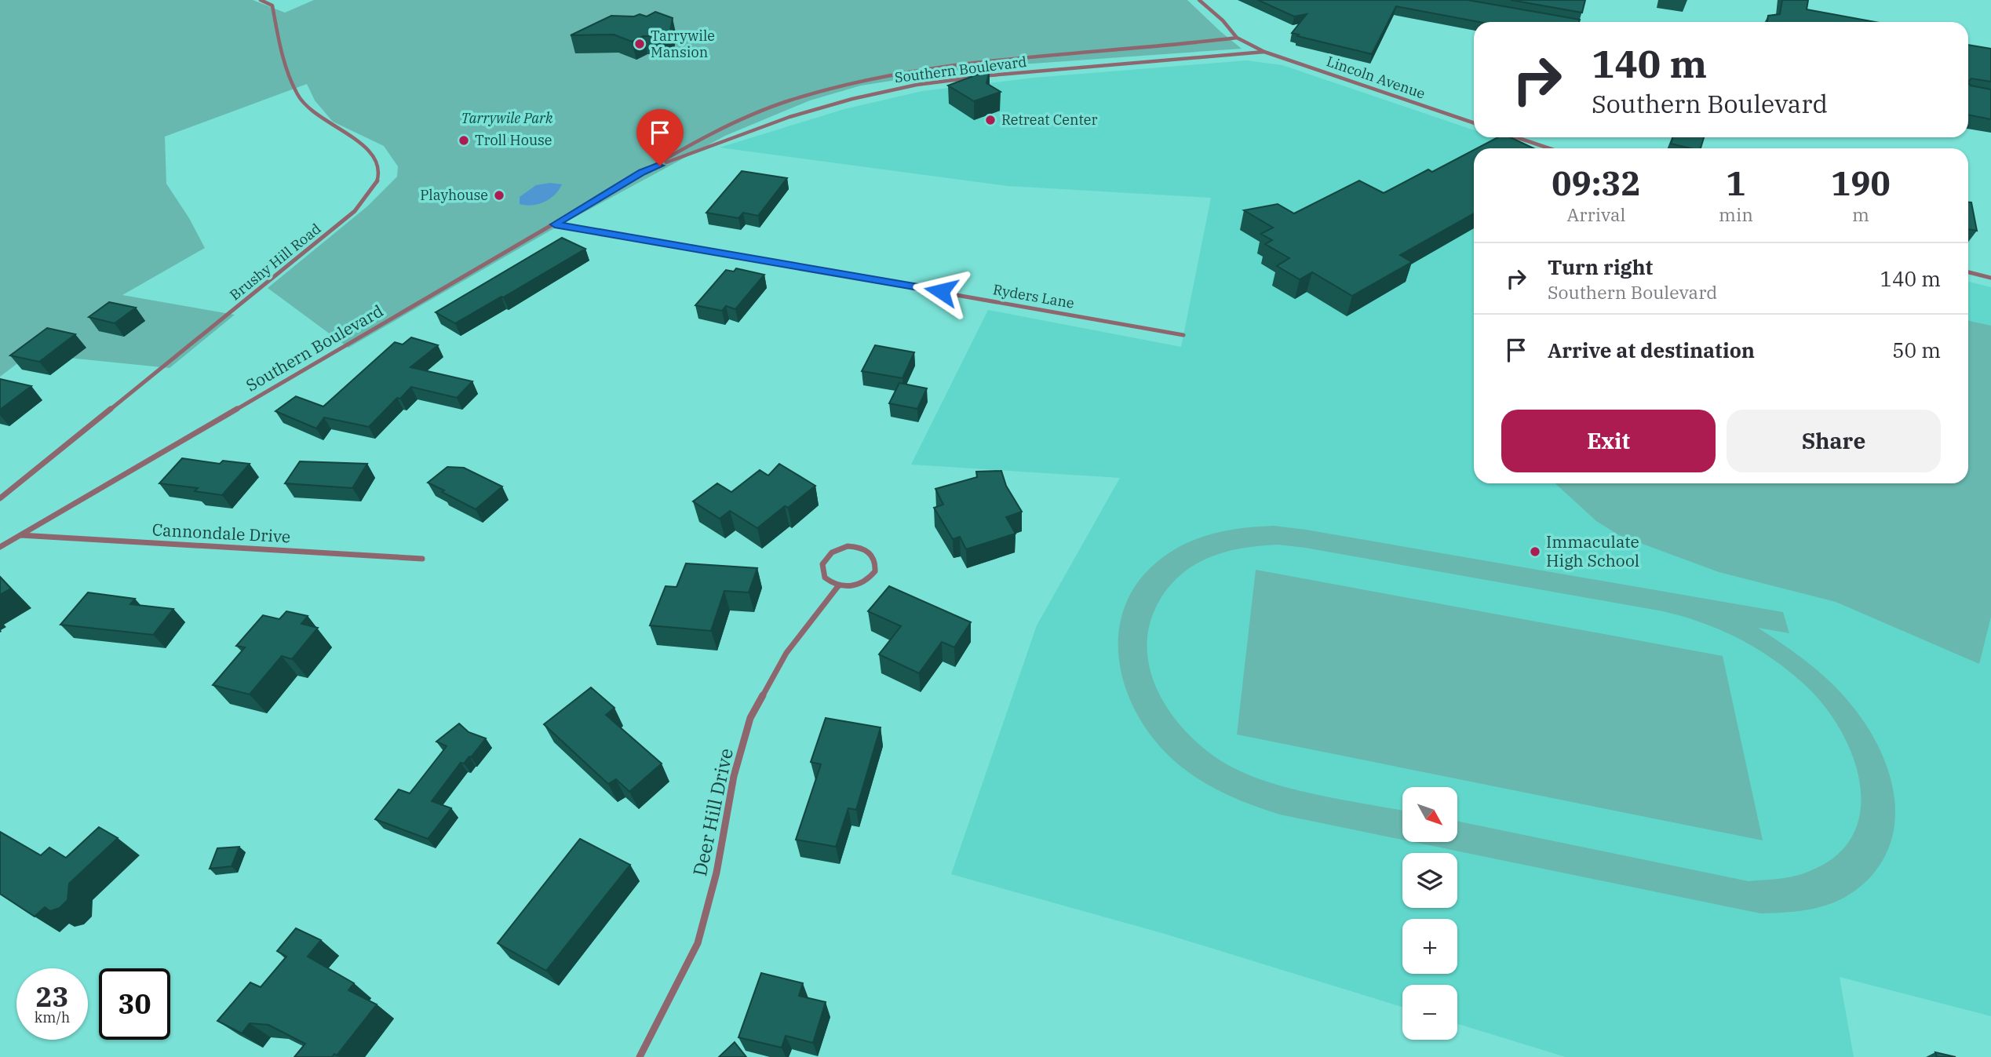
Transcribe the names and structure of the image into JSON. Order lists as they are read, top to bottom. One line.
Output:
{"streets":{"street":["Southern Boulevard","Lincoln Avenue","Brushy Hill Road","Ryders Lane","Cannondale Drive","Deer Hill Drive"]},"crossings":[["Southern Boulevard","Lincoln Avenue"],["Southern Boulevard","Ryders Lane"],["Southern Boulevard","Cannondale Drive"]],"parks":["Tarrywile Park"],"places":["Tarrywile Mansion","Retreat Center","Troll House","Playhouse","Immaculate High School"],"north":"bottom right","page":{"turn":["140 m","Southern Boulevard"],"eta":["09:32","Arrival","1","min","190","m"],"list":[{"name":"Turn right","note":"Southern Boulevard","value":"140 m"},{"name":"Arrive at destination","value":"50 m"}],"buttons":["Exit","Share"],"map_buttons":["+","−"],"speed":"23 km/h","limit":"30"}}
